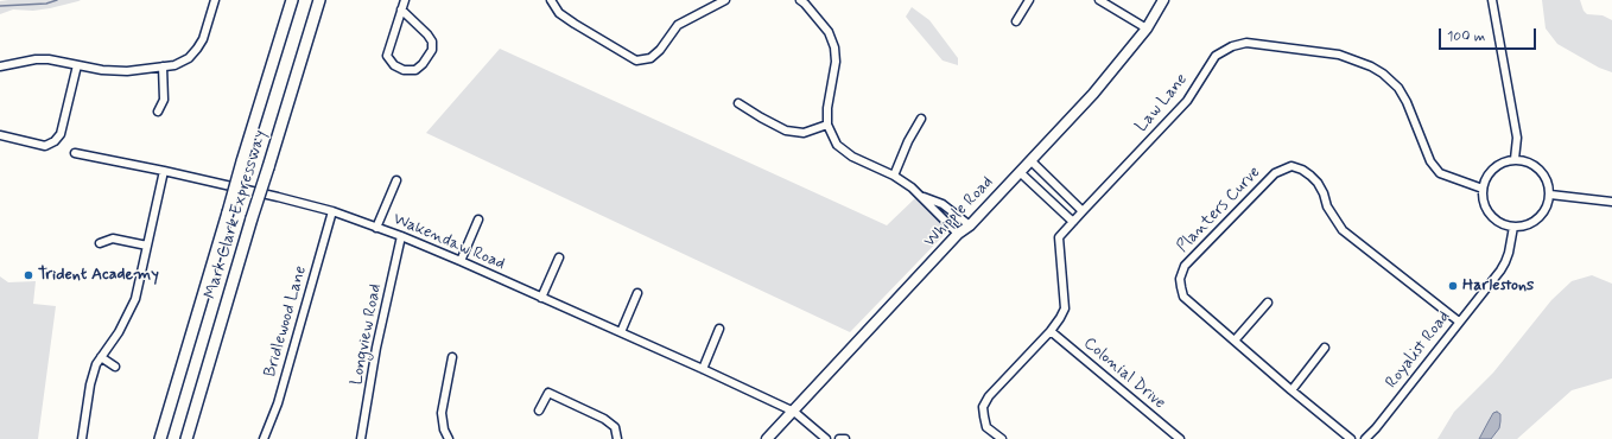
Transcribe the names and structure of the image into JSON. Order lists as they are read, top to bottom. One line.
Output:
{"streets":{"highway":["Mark Clark Expressway"],"main road":["Whipple Road"],"street":["Law Lane","Planters Curve","Wakendaw Road","Bridlewood Lane","Longview Road","Royalist Road","Colonial Drive"]},"crossings":[["Law Lane","Royalist Road"],["Law Lane","Colonial Drive"],["Planters Curve","Royalist Road"],["Whipple Road","Wakendaw Road"],["Wakendaw Road","Bridlewood Lane"],["Wakendaw Road","Longview Road"]],"places":["Trident Academy","Harlestons"],"scale_bar":"100 m"}
